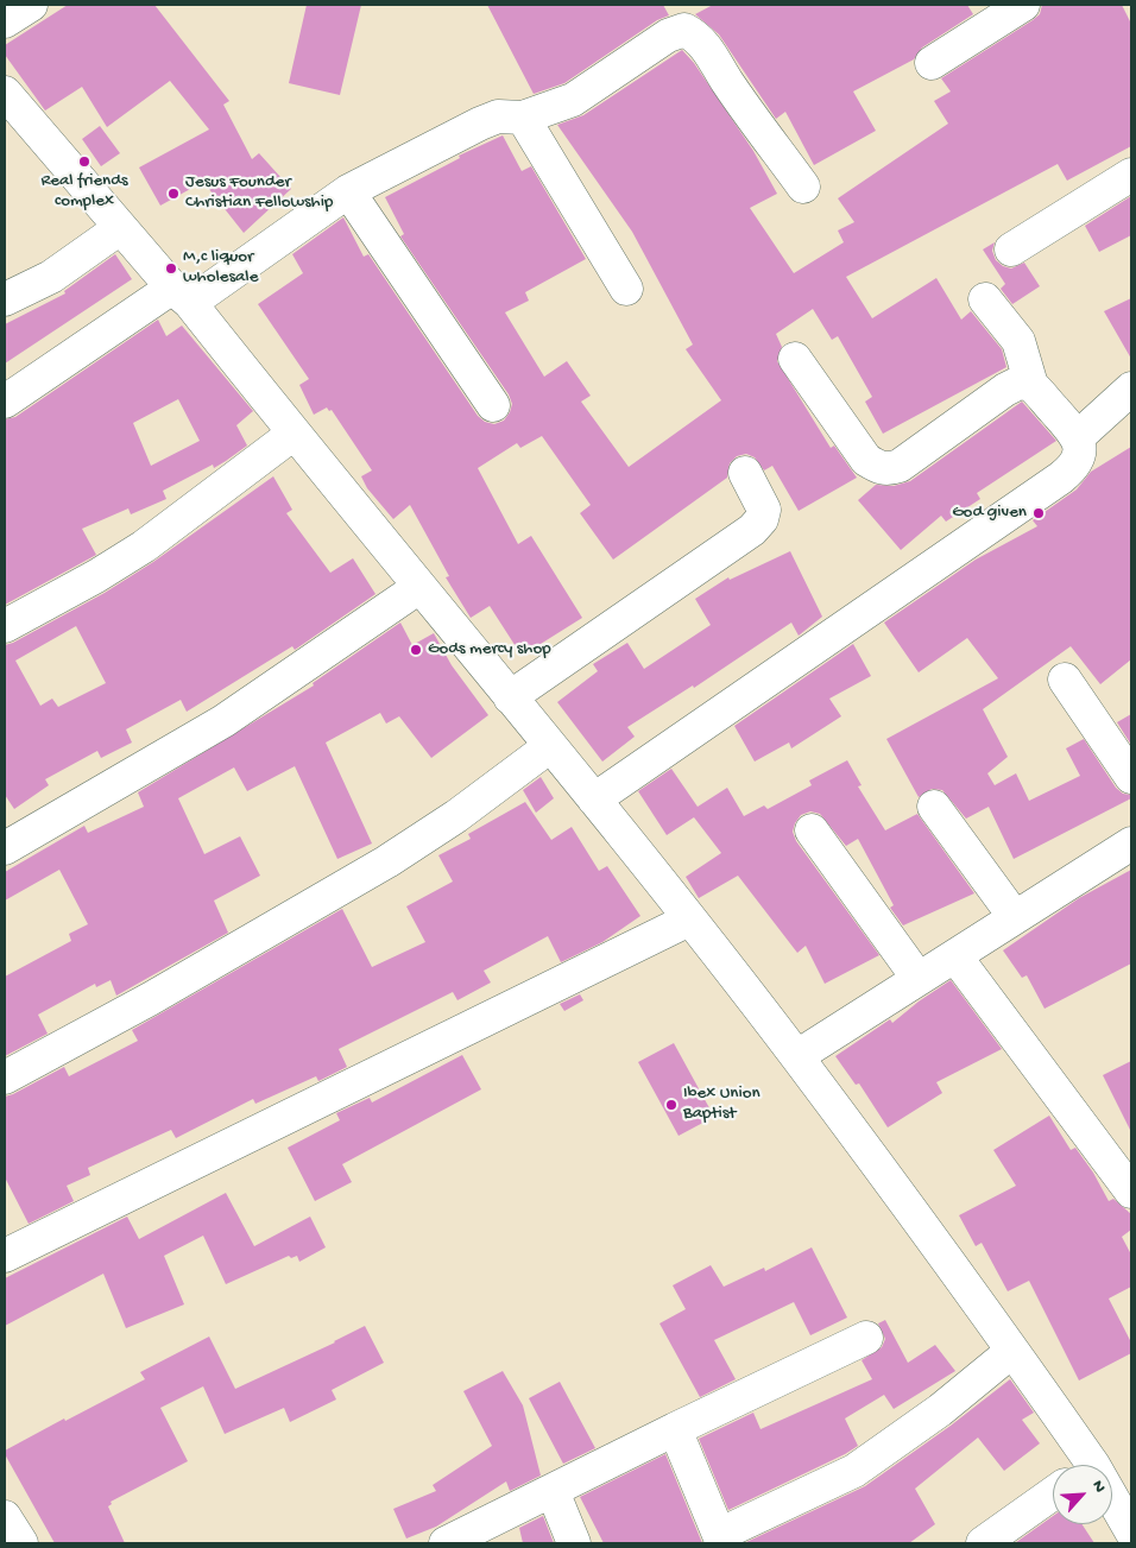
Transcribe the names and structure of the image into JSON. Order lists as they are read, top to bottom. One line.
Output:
{"places":["Real friends complex","Jesus Founder Christian Fellowship","M,c liquor wholesale","God given","Gods mercy shop","Ibex Union Baptist"],"north":"top right"}
